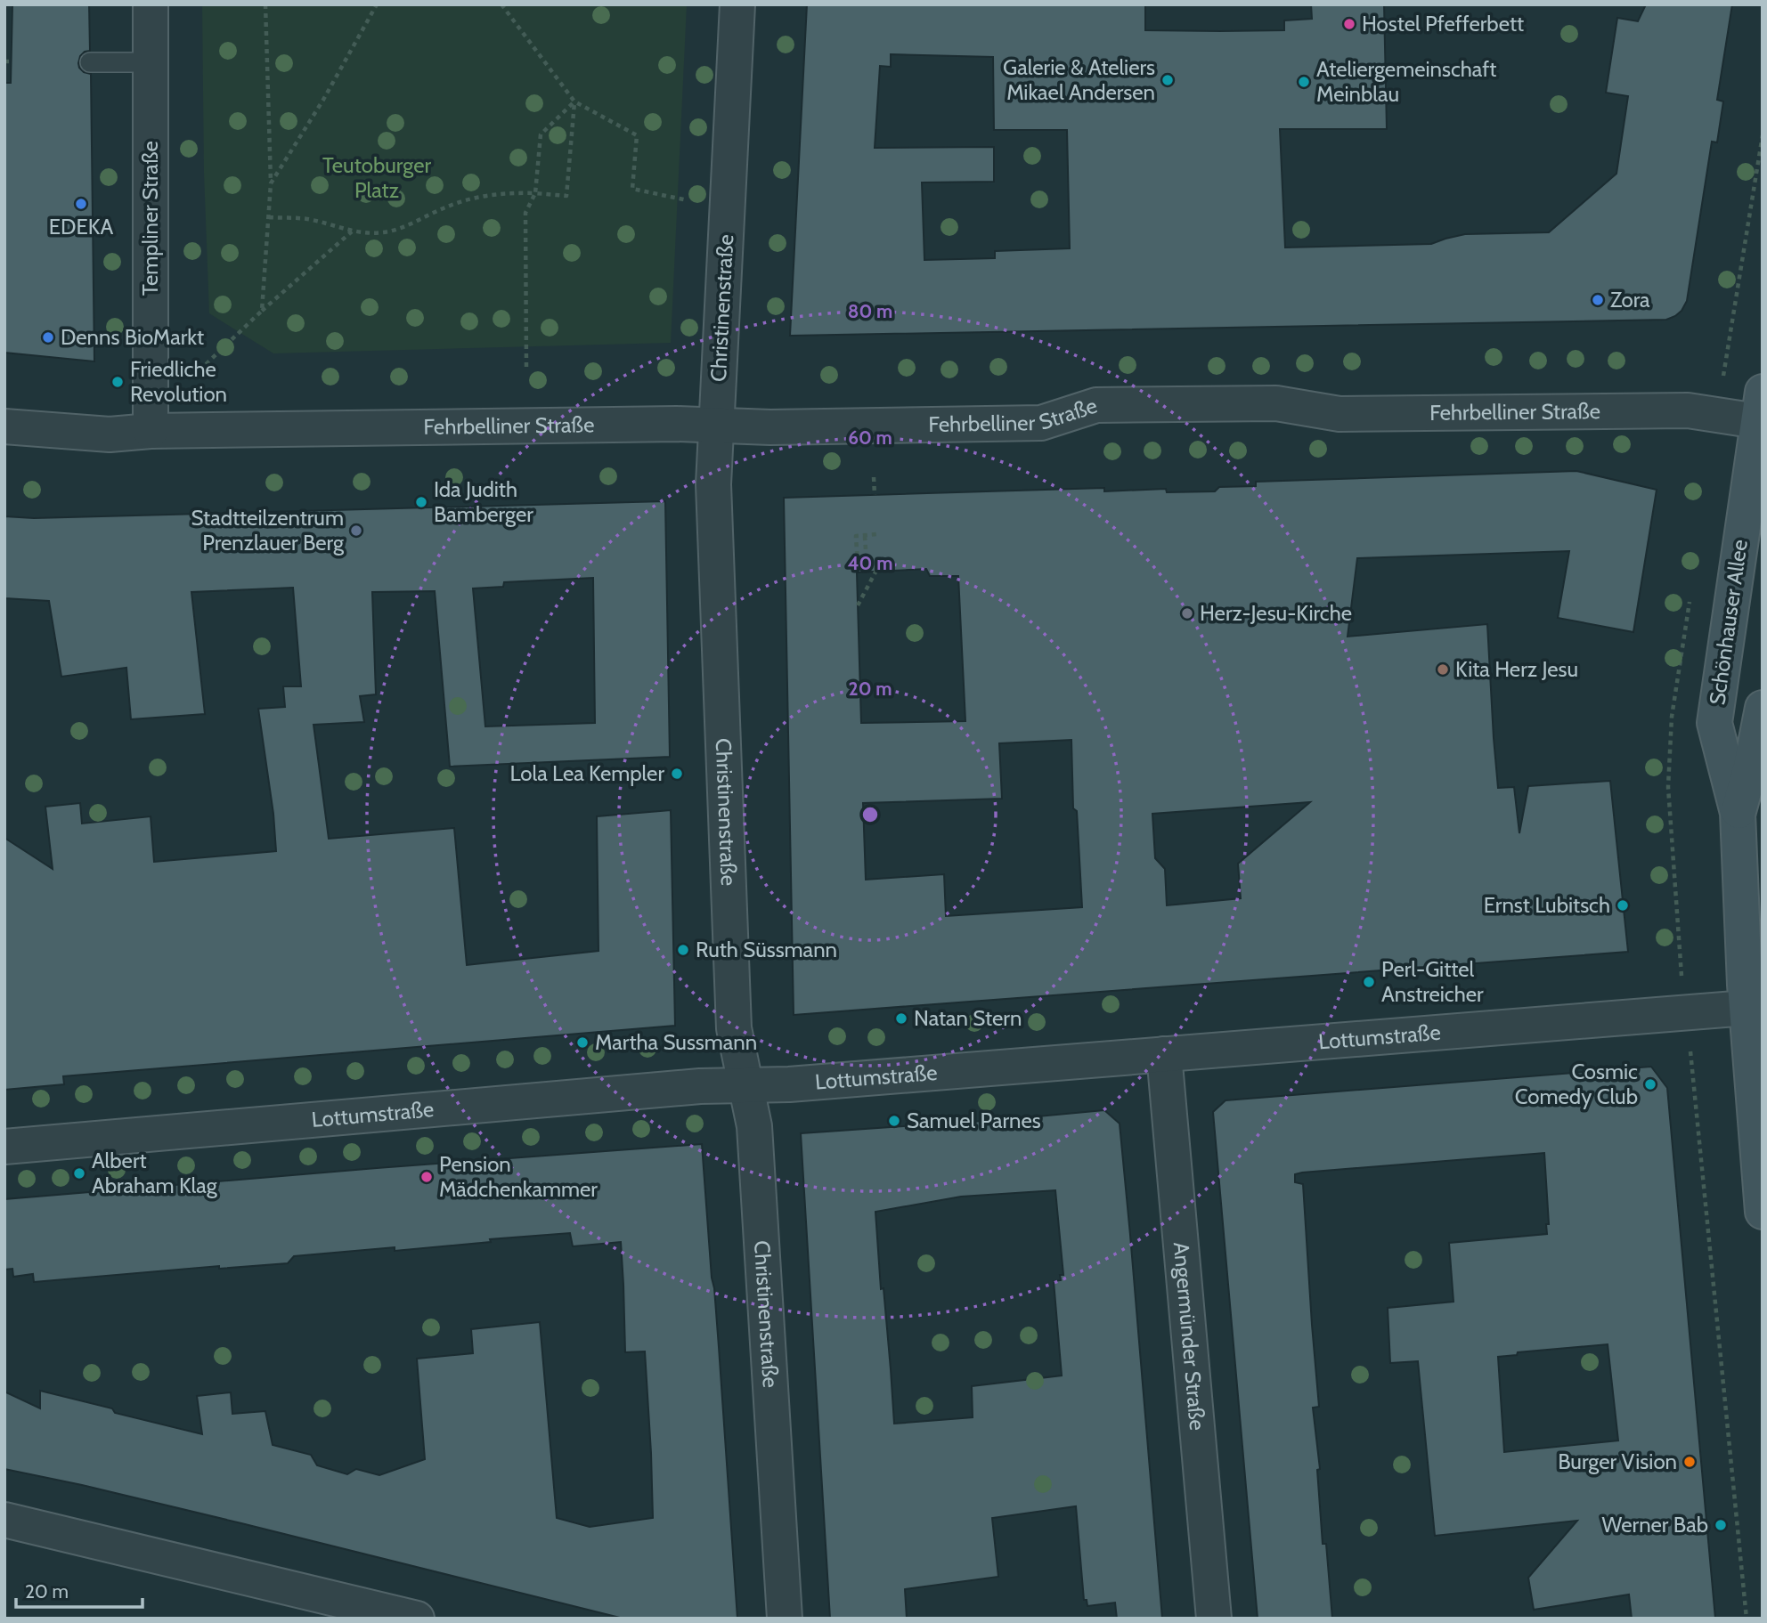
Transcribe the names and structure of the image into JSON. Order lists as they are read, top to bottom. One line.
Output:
{"streets":{"main road":["Schönhauser Allee"],"street":["Templiner Straße","Christinenstraße","Fehrbelliner Straße","Lottumstraße","Angermünder Straße"]},"crossings":[["Templiner Straße","Fehrbelliner Straße"],["Christinenstraße","Fehrbelliner Straße"],["Christinenstraße","Lottumstraße"],["Fehrbelliner Straße","Schönhauser Allee"],["Schönhauser Allee","Lottumstraße"],["Lottumstraße","Angermünder Straße"]],"parks":["Teutoburger Platz"],"places":["Hostel Pfefferbett","Galerie & Ateliers Mikael Andersen","Ateliergemeinschaft Meinblau","EDEKA","Zora","Denns BioMarkt","Friedliche Revolution","Ida Judith Bamberger","Stadtteilzentrum Prenzlauer Berg","Herz-Jesu-Kirche","Kita Herz Jesu","Lola Lea Kempler","Ernst Lubitsch","Ruth Süssmann","Perl-Gittel Anstreicher","Natan Stern","Martha Sussmann","Cosmic Comedy Club","Samuel Parnes","Albert Abraham Klag","Pension Mädchenkammer","Burger Vision","Werner Bab"],"scale_bar":"20 m","rings":["80 m","60 m","40 m","20 m"]}
